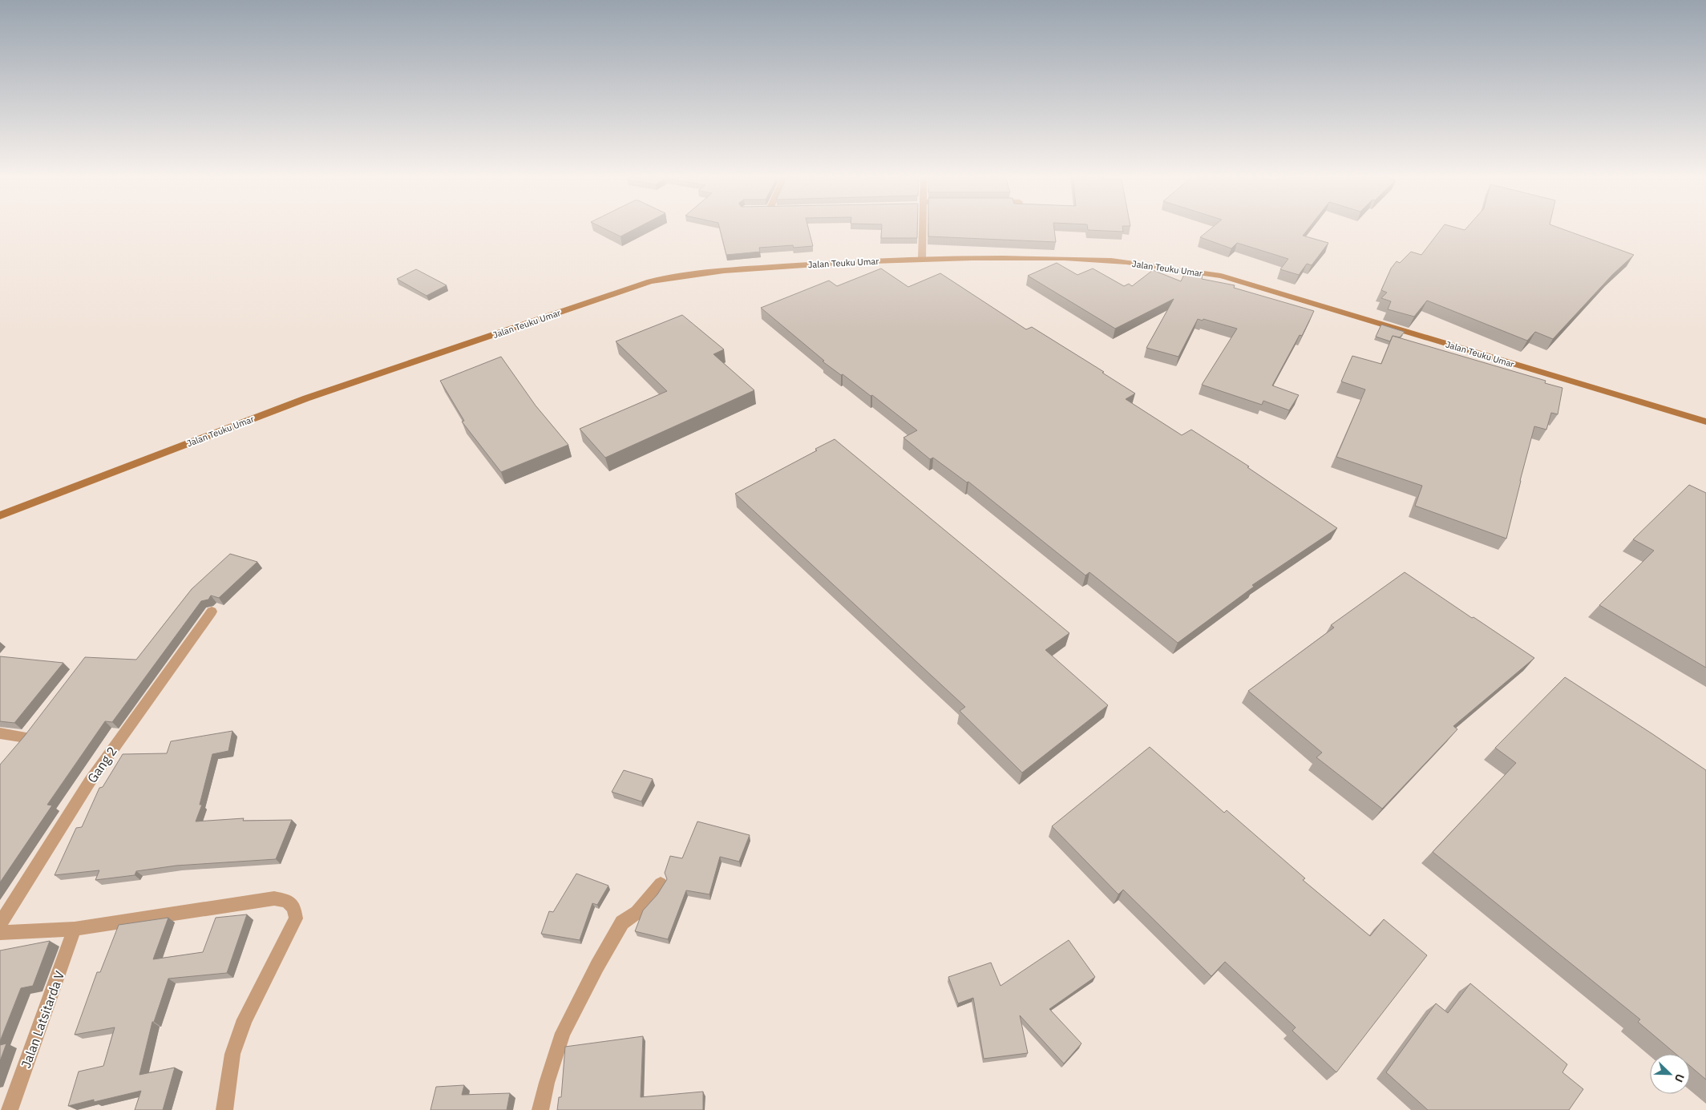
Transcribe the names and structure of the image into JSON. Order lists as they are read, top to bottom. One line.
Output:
{"streets":{"main road":["Jalan Teuku Umar"],"street":["Gang 2","Jalan Latsitarda V"]},"north":"bottom right"}
